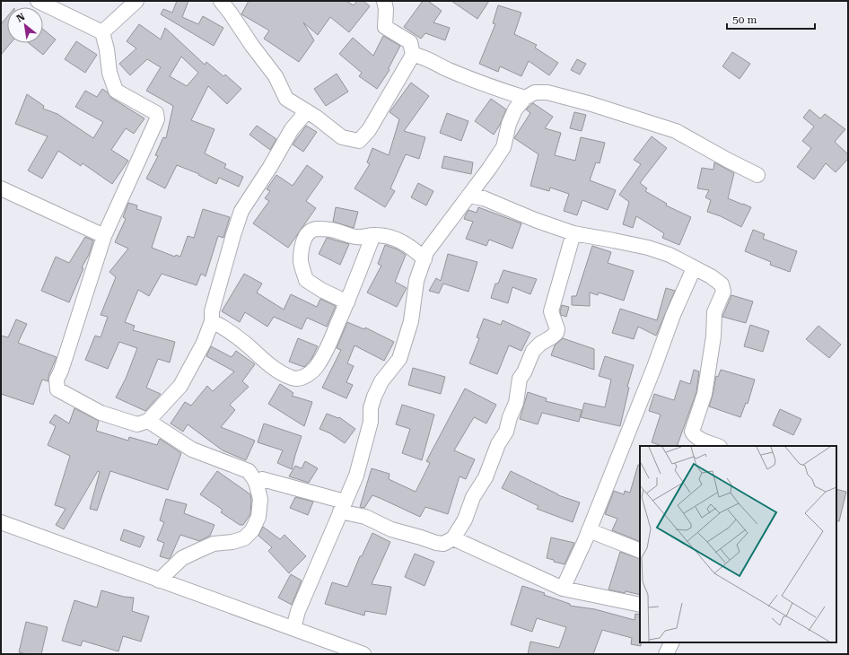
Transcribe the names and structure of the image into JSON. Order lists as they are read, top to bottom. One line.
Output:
{"scale_bar":"50 m","north":"top left"}
